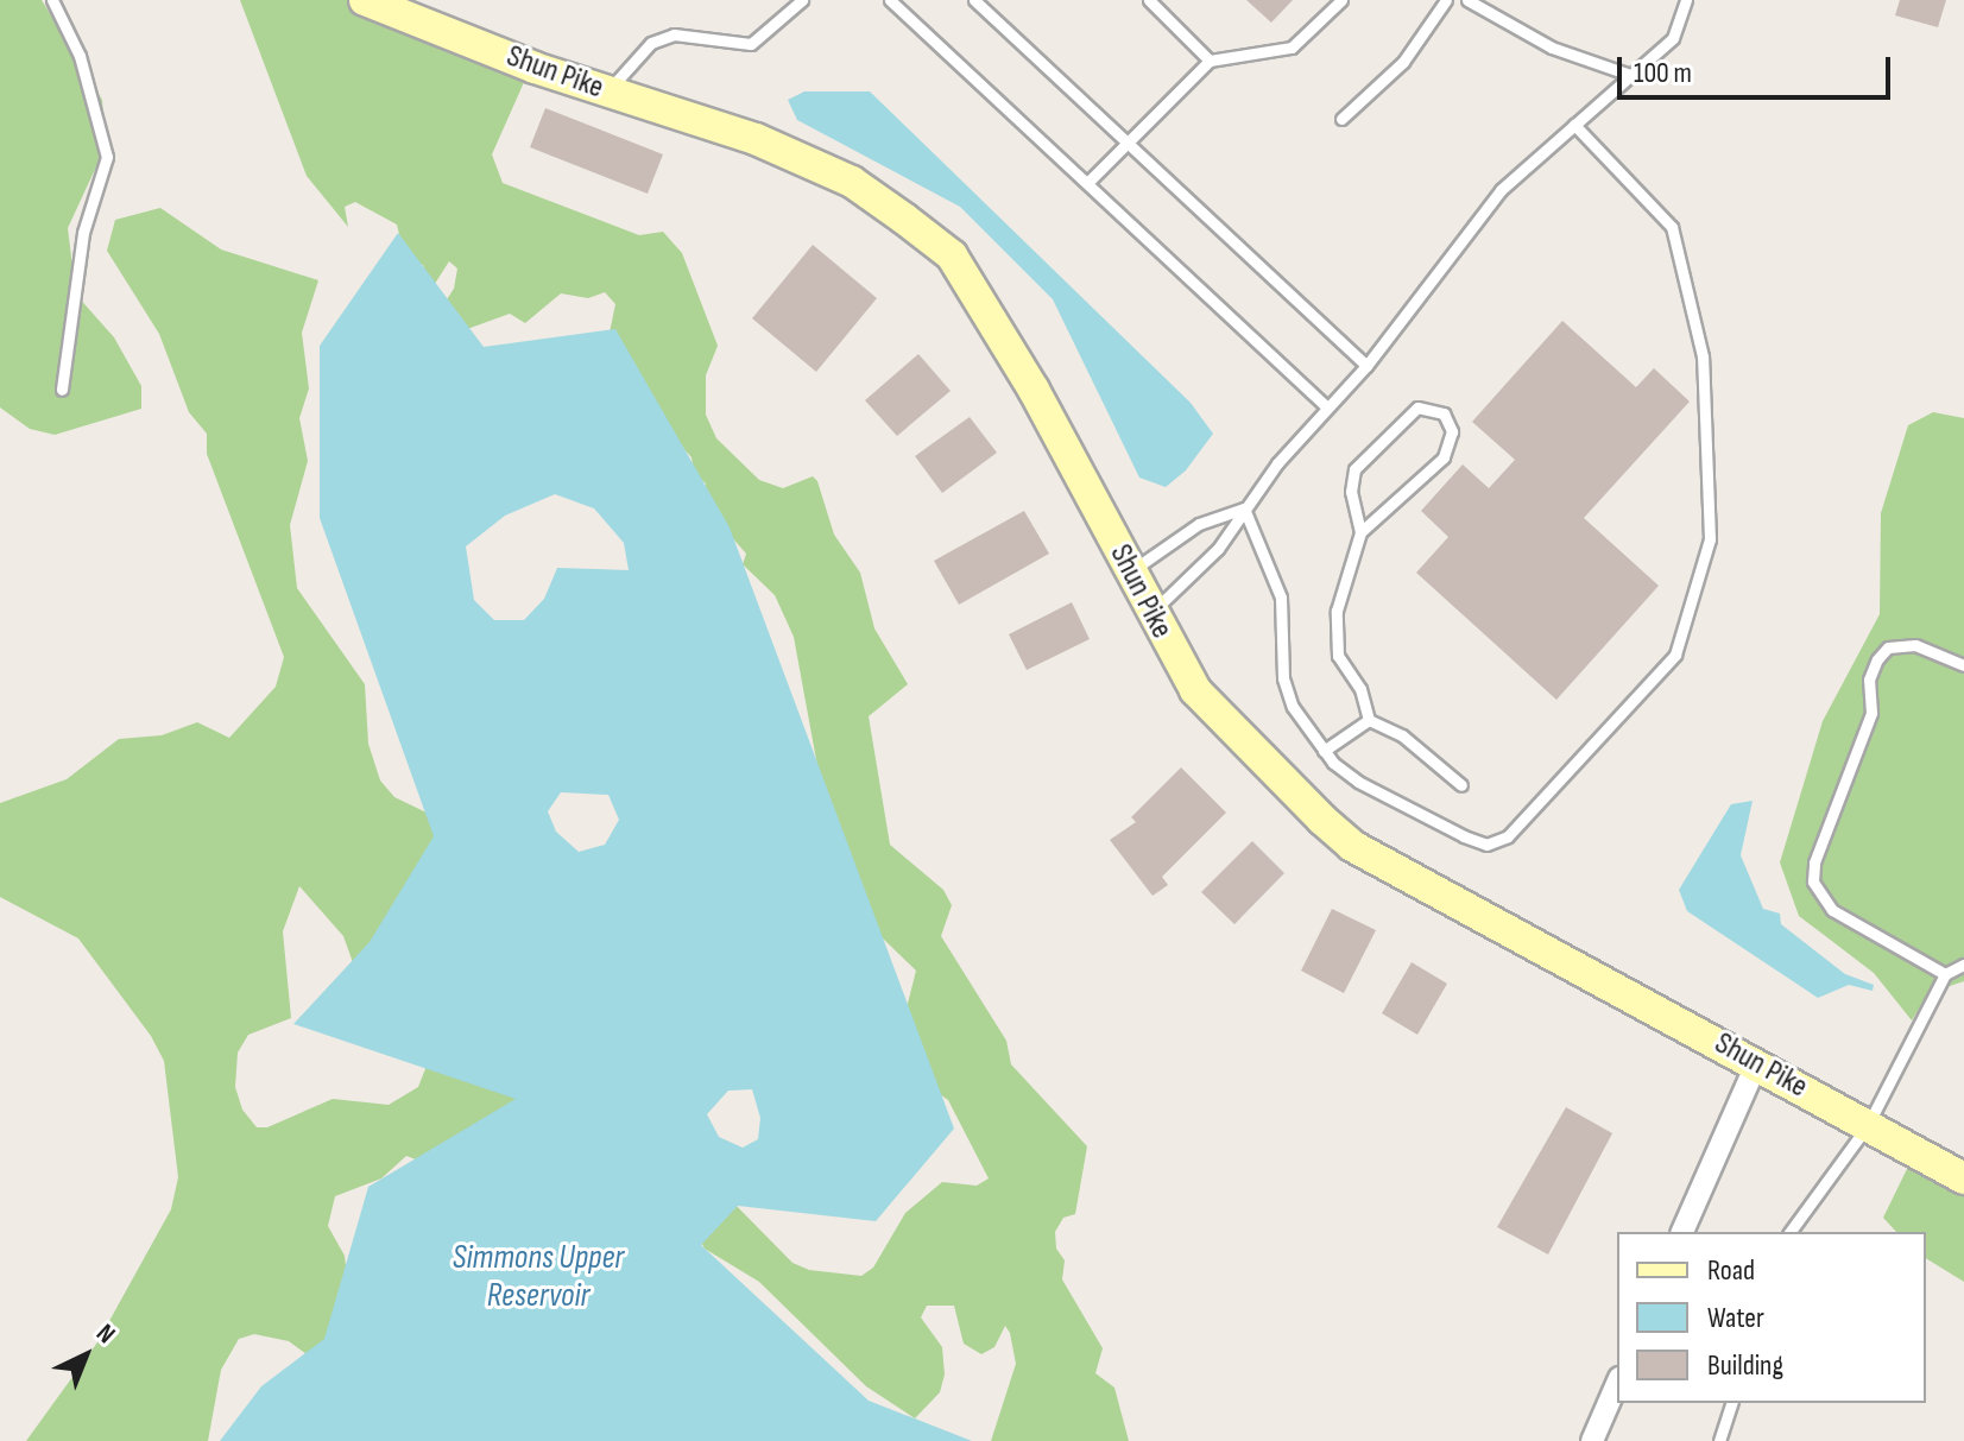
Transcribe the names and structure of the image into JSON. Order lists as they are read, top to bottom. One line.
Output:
{"streets":{"main road":["Shun Pike"]},"water":["Simmons Upper Reservoir"],"legend":["Road","Water","Building"],"scale_bar":"100 m","north":"top right"}
